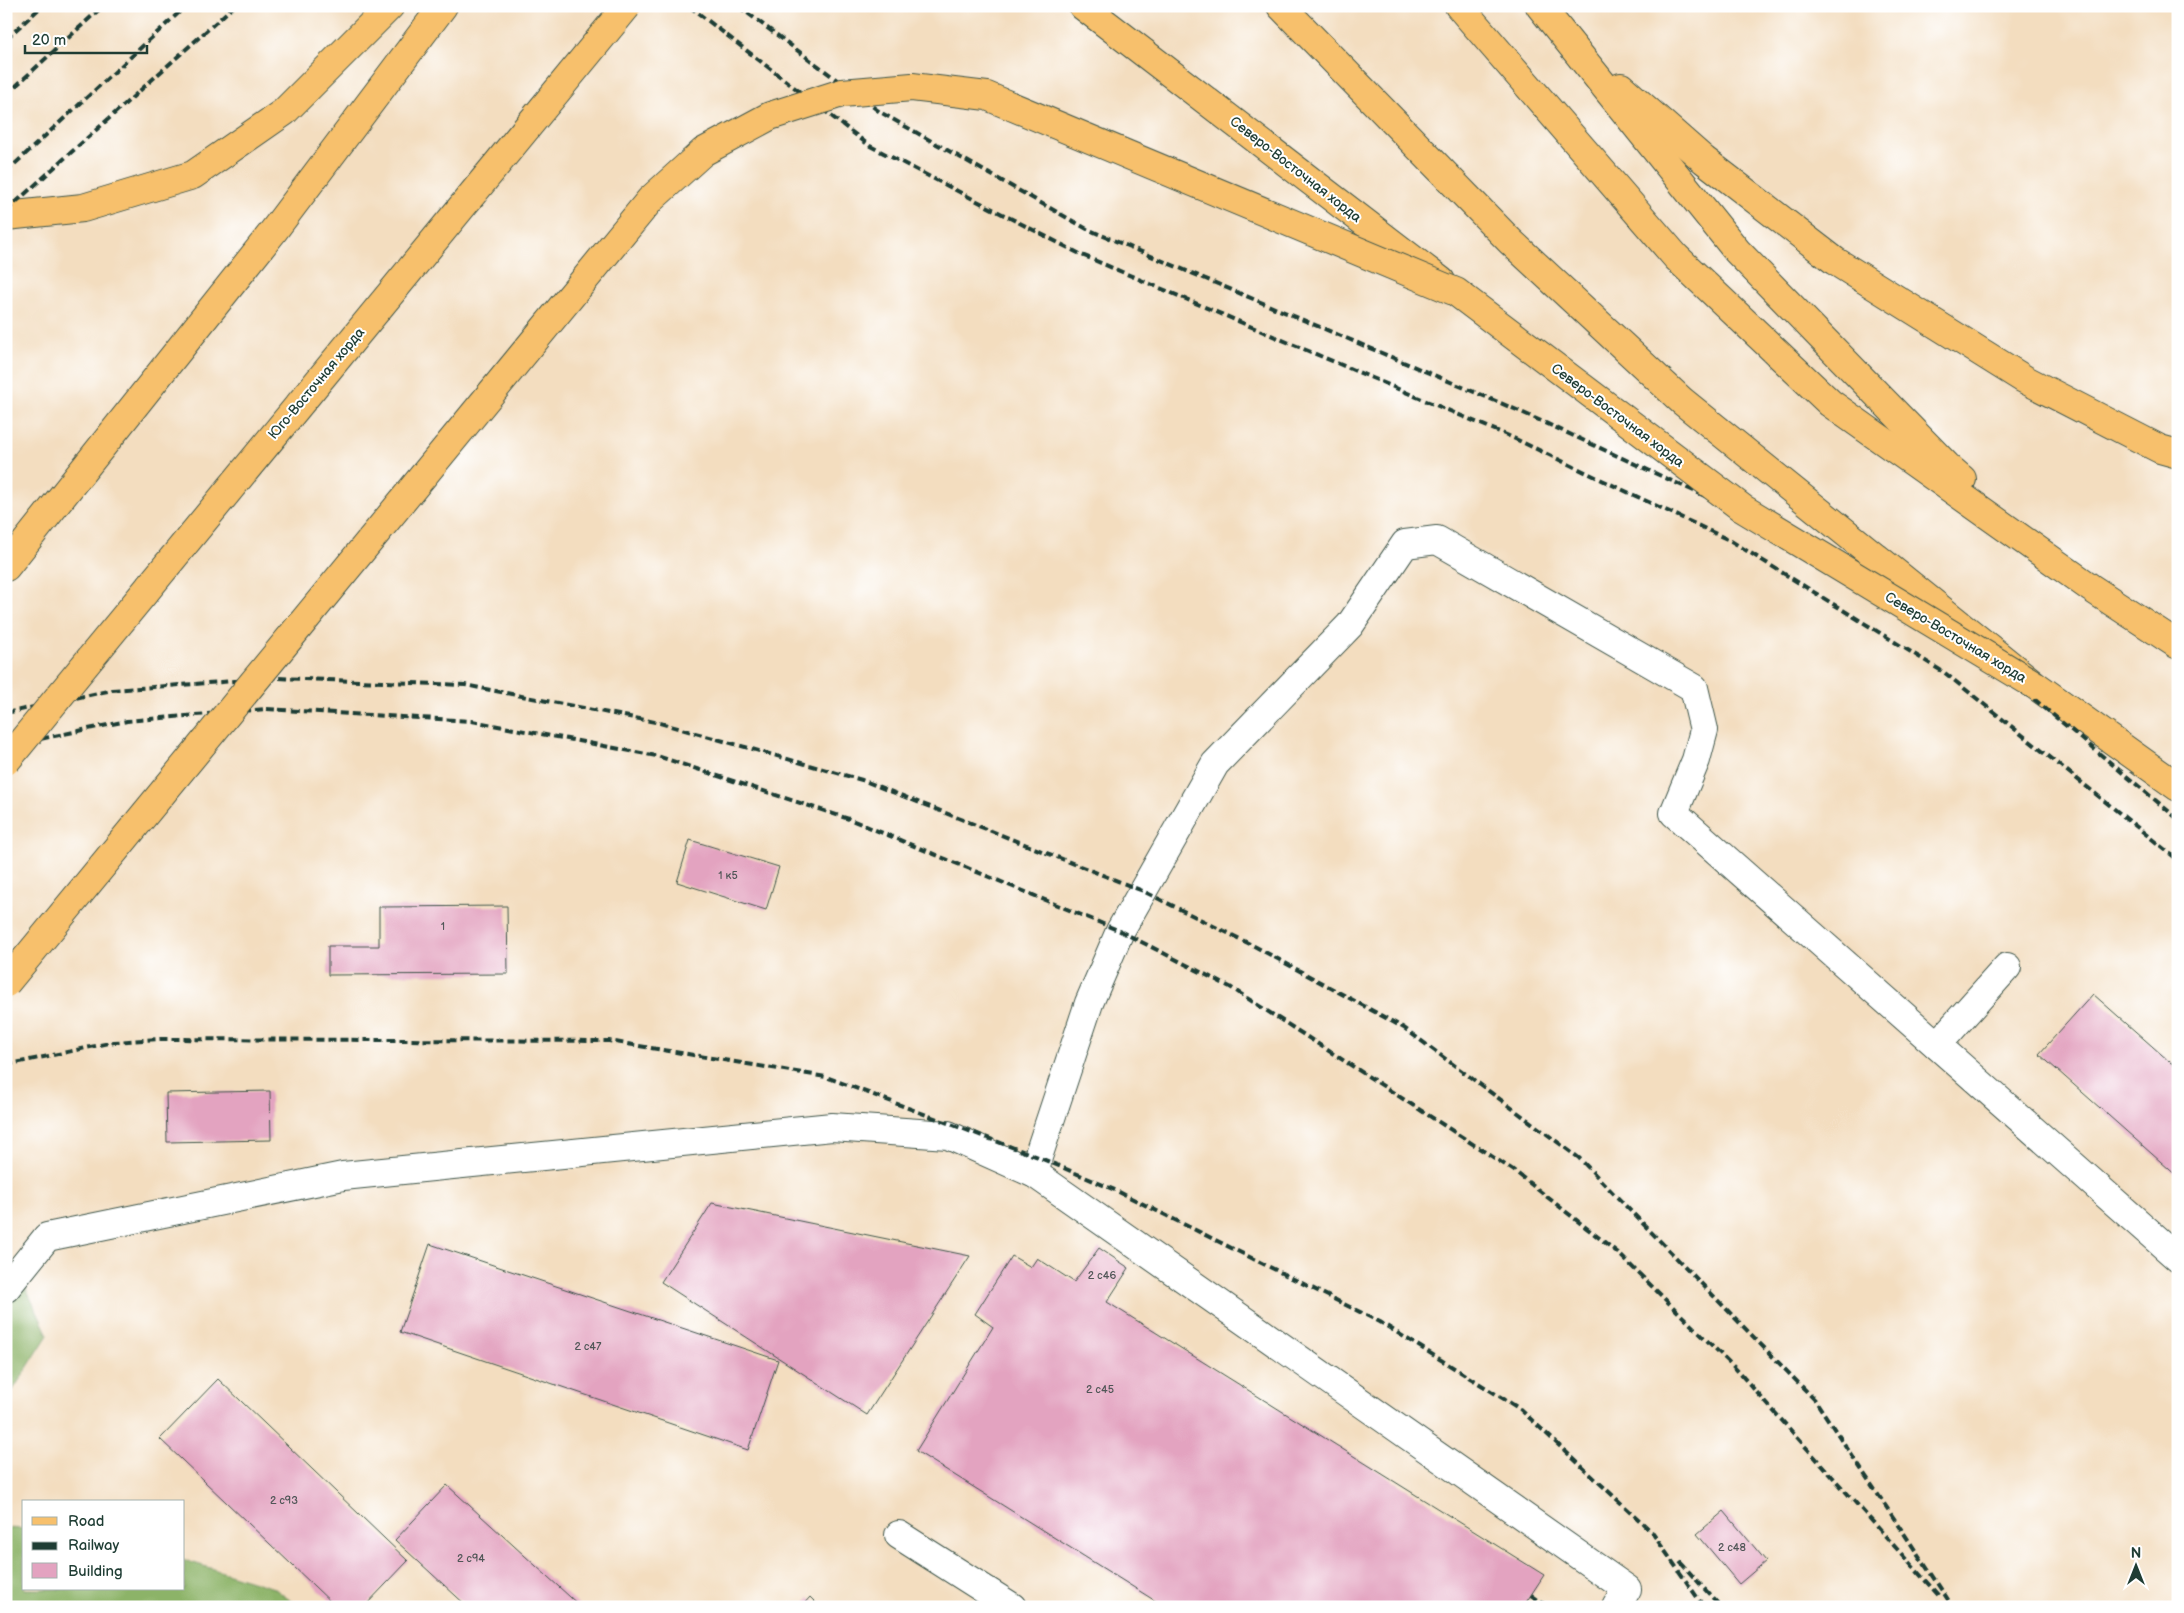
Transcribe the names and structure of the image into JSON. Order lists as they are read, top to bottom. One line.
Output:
{"streets":{"main road":["Северо-Восточная хорда","Юго-Восточная хорда"]},"house_numbers":["1 к5","1","2 с46","2 с47","2 с45","2 с93","2 с48","2 с94"],"legend":["Road","Railway","Building"],"scale_bar":"20 m","north":"top"}
